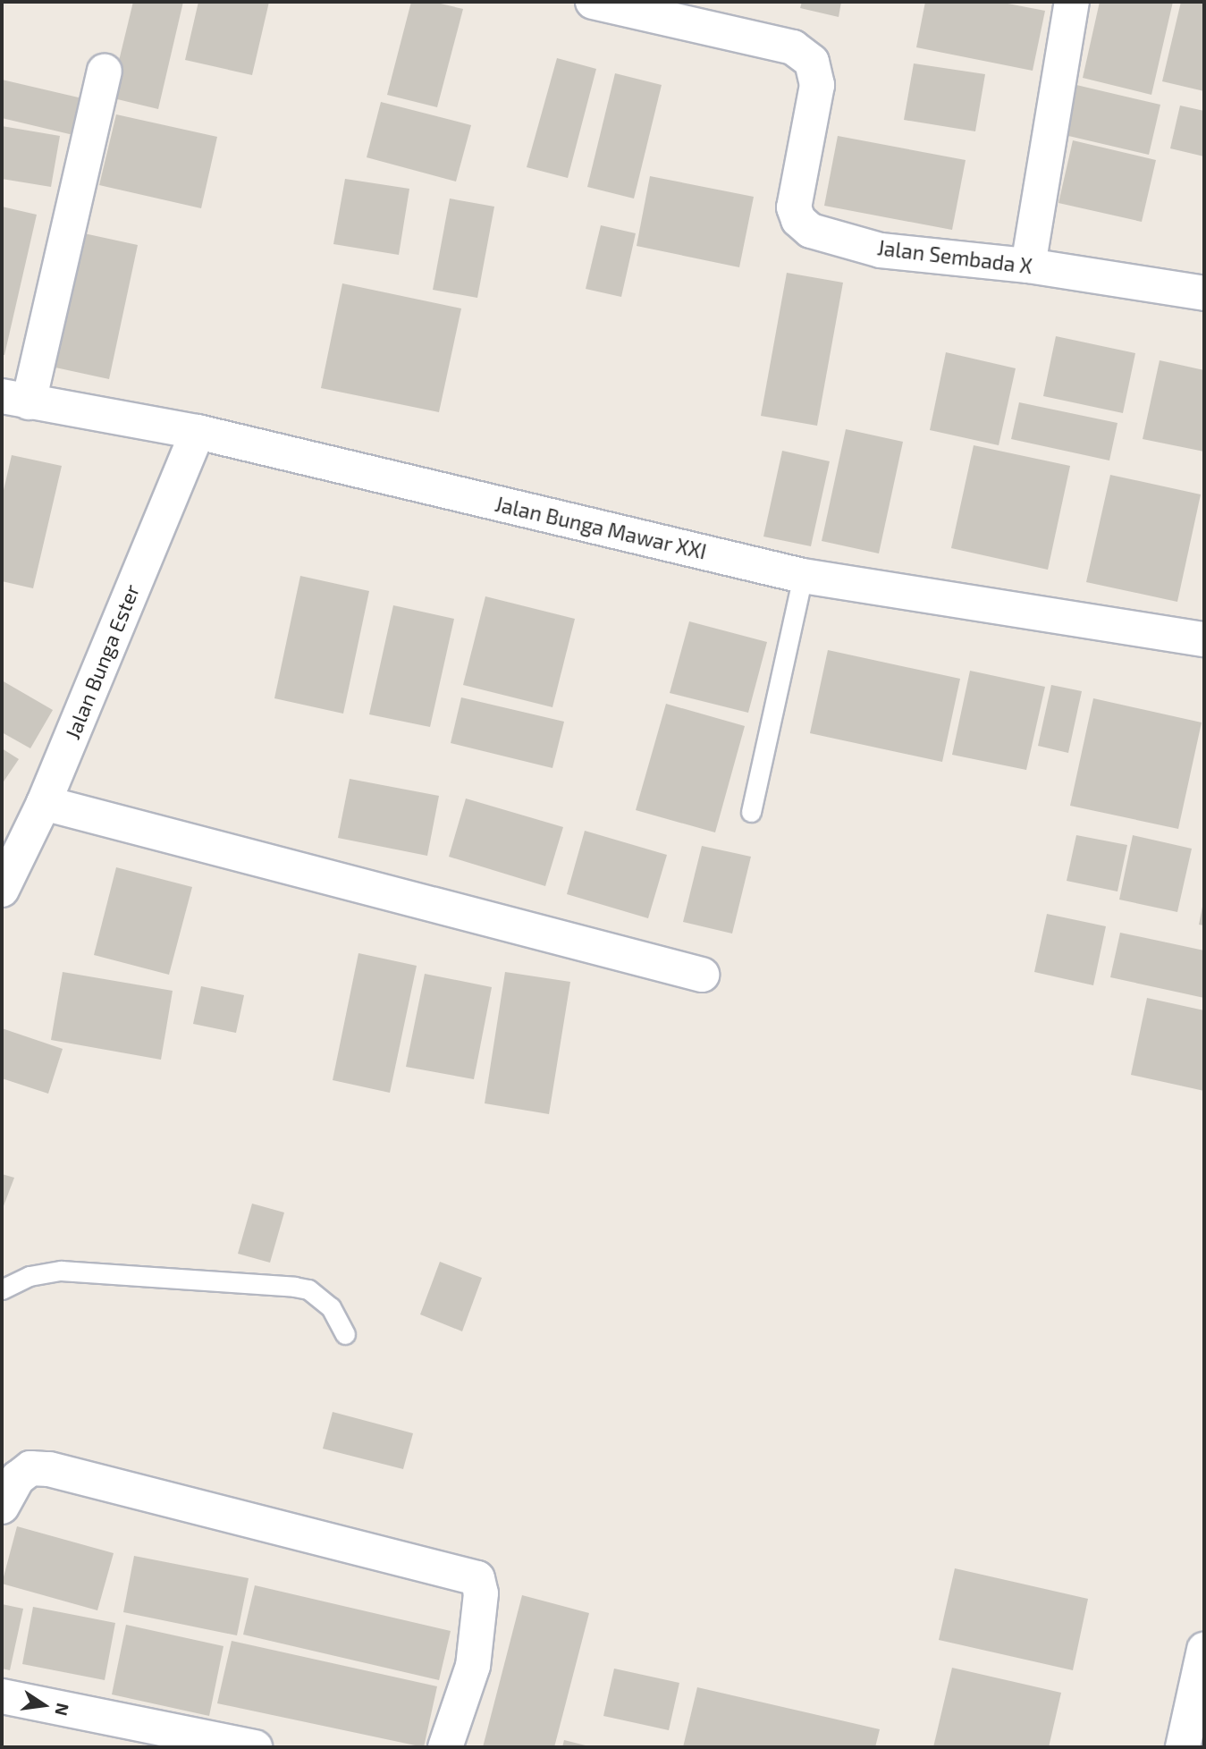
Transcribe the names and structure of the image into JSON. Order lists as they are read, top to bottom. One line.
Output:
{"streets":{"street":["Jalan Sembada X","Jalan Bunga Mawar XXI","Jalan Bunga Ester"]},"crossings":[["Jalan Bunga Mawar XXI","Jalan Bunga Ester"]],"north":"right"}
